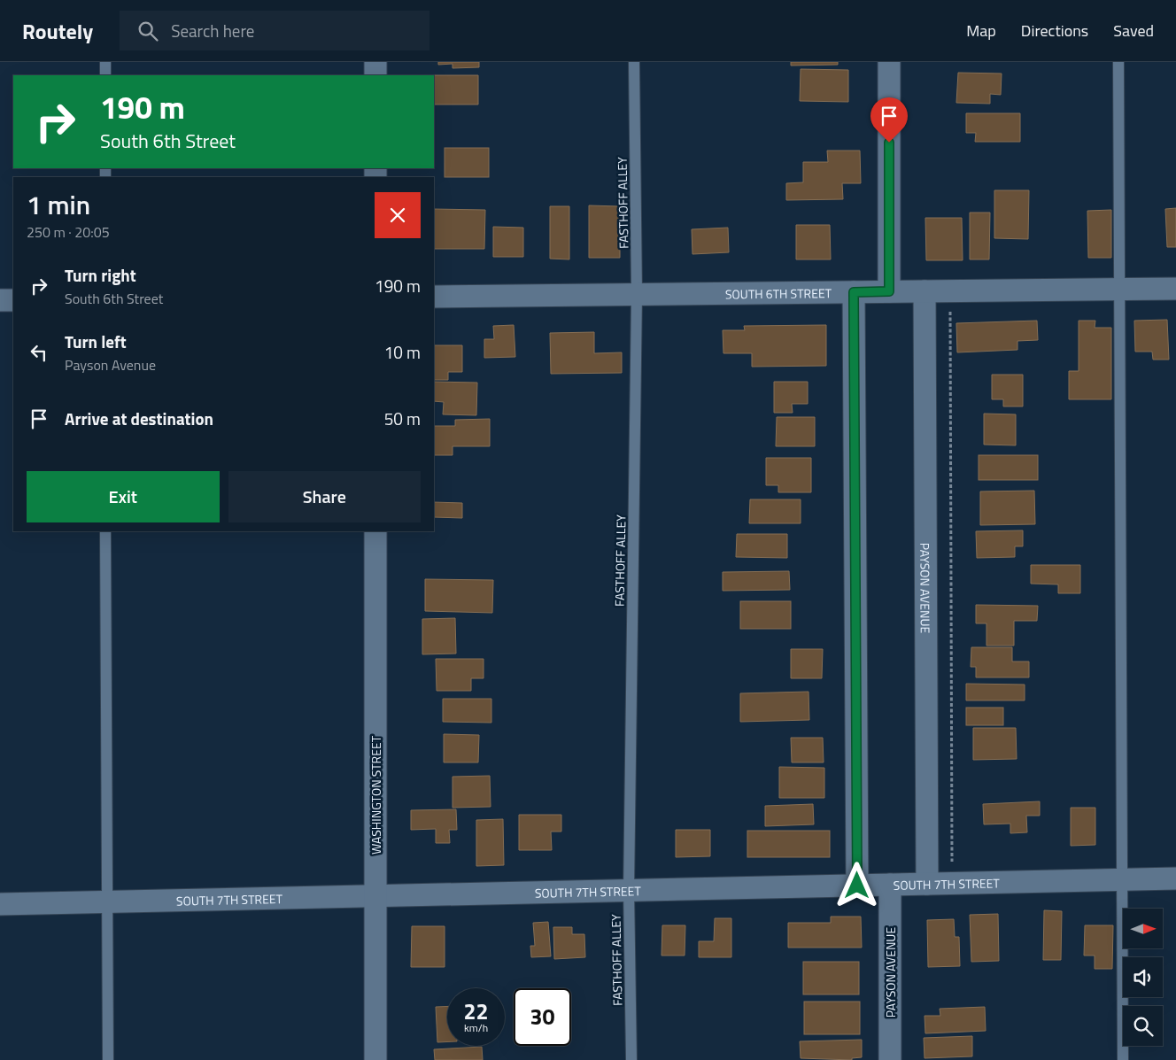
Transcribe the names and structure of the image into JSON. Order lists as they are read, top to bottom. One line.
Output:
{"streets":{"street":["SOUTH 6TH STREET","PAYSON AVENUE","WASHINGTON STREET","SOUTH 7TH STREET"],"lane":["FASTHOFF ALLEY"]},"crossings":[["FASTHOFF ALLEY","SOUTH 6TH STREET"],["FASTHOFF ALLEY","SOUTH 7TH STREET"],["SOUTH 6TH STREET","PAYSON AVENUE"],["PAYSON AVENUE","SOUTH 7TH STREET"],["WASHINGTON STREET","SOUTH 7TH STREET"]],"north":"right","page":{"header":"Routely","search":"Search here","nav":["Map","Directions","Saved"],"turn":["190 m","South 6th Street"],"heading":["1 min","250 m · 20:05"],"list":[{"name":"Turn right","note":"South 6th Street","value":"190 m"},{"name":"Turn left","note":"Payson Avenue","value":"10 m"},{"name":"Arrive at destination","value":"50 m"}],"buttons":["Exit","Share"],"speed":"22 km/h","limit":"30"}}
